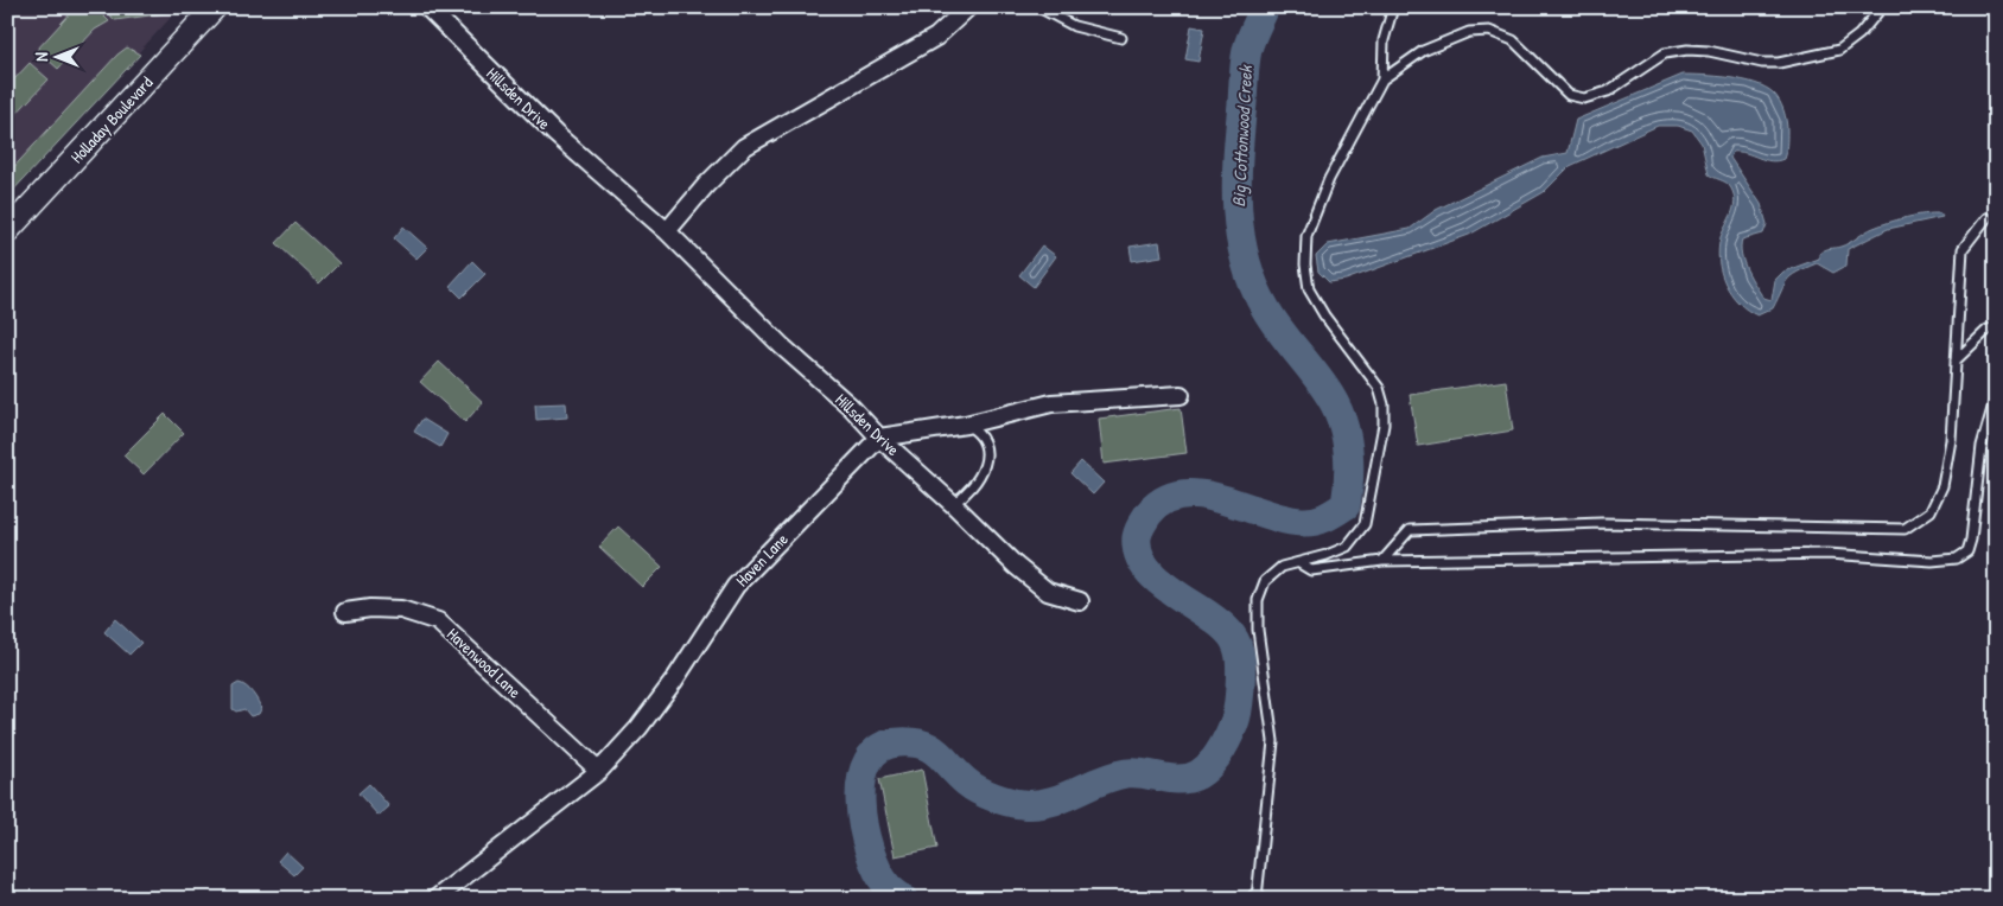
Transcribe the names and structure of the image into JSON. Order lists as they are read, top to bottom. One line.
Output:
{"streets":{"main road":["Holladay Boulevard"],"street":["Hillsden Drive","Haven Lane","Havenwood Lane"]},"crossings":[["Hillsden Drive","Haven Lane"],["Haven Lane","Havenwood Lane"]],"water":["Big Cottonwood Creek"],"north":"left"}
